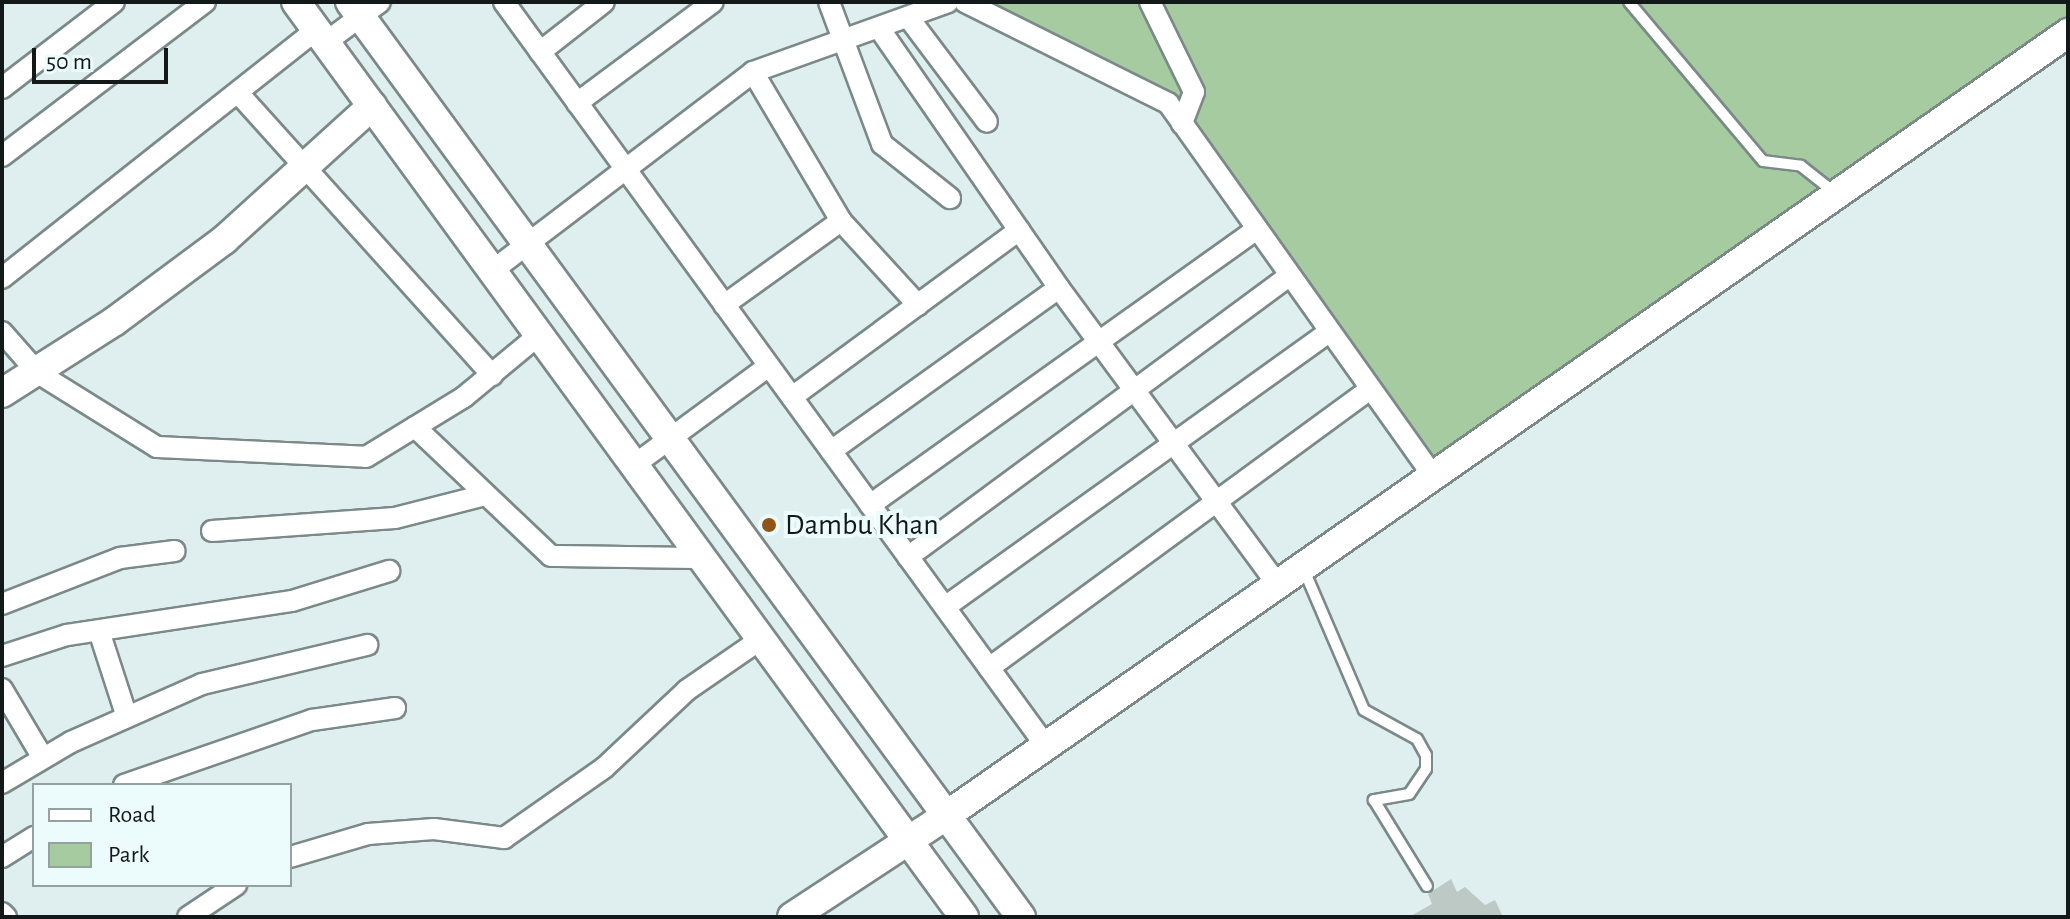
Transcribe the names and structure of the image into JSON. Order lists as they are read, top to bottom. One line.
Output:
{"places":["Dambu Khan"],"legend":["Road","Park"],"scale_bar":"50 m"}
